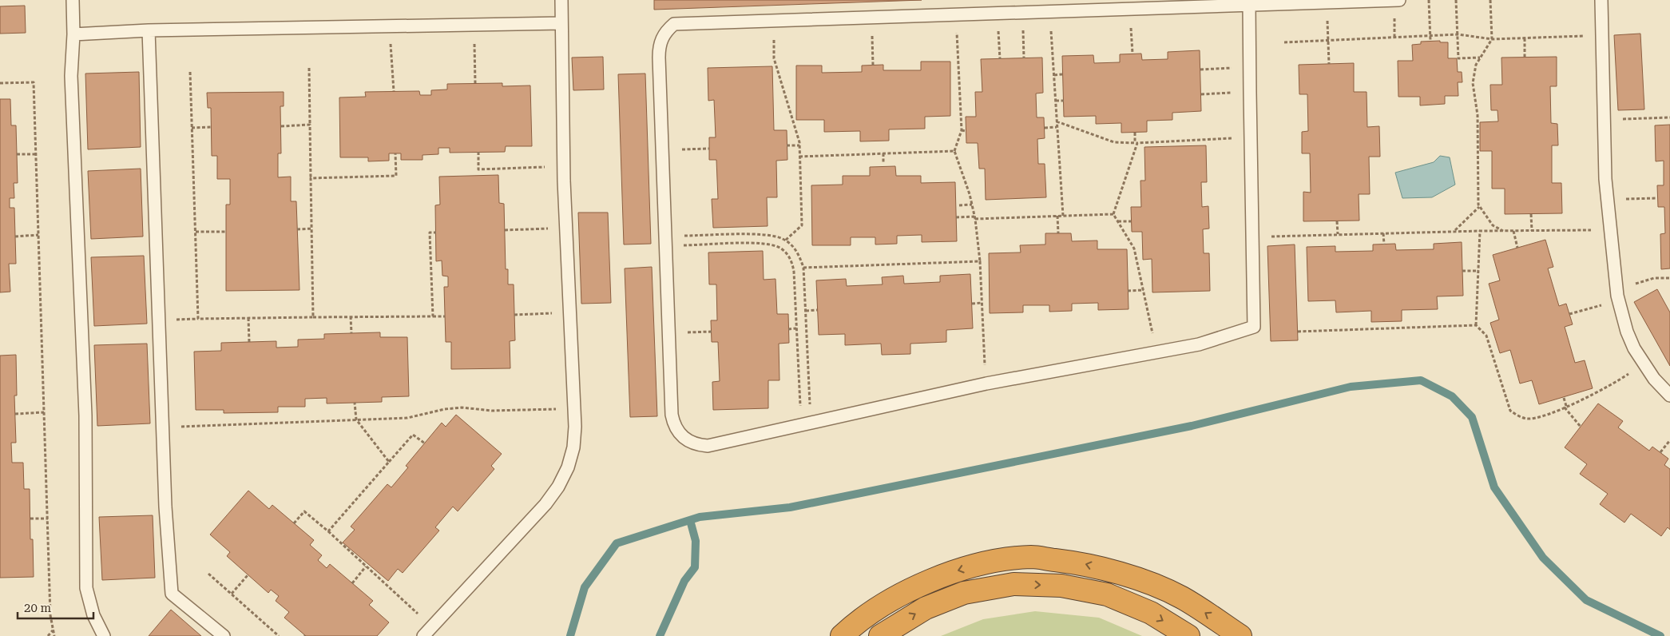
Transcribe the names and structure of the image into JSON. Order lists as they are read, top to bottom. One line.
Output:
{"scale_bar":"20 m"}
